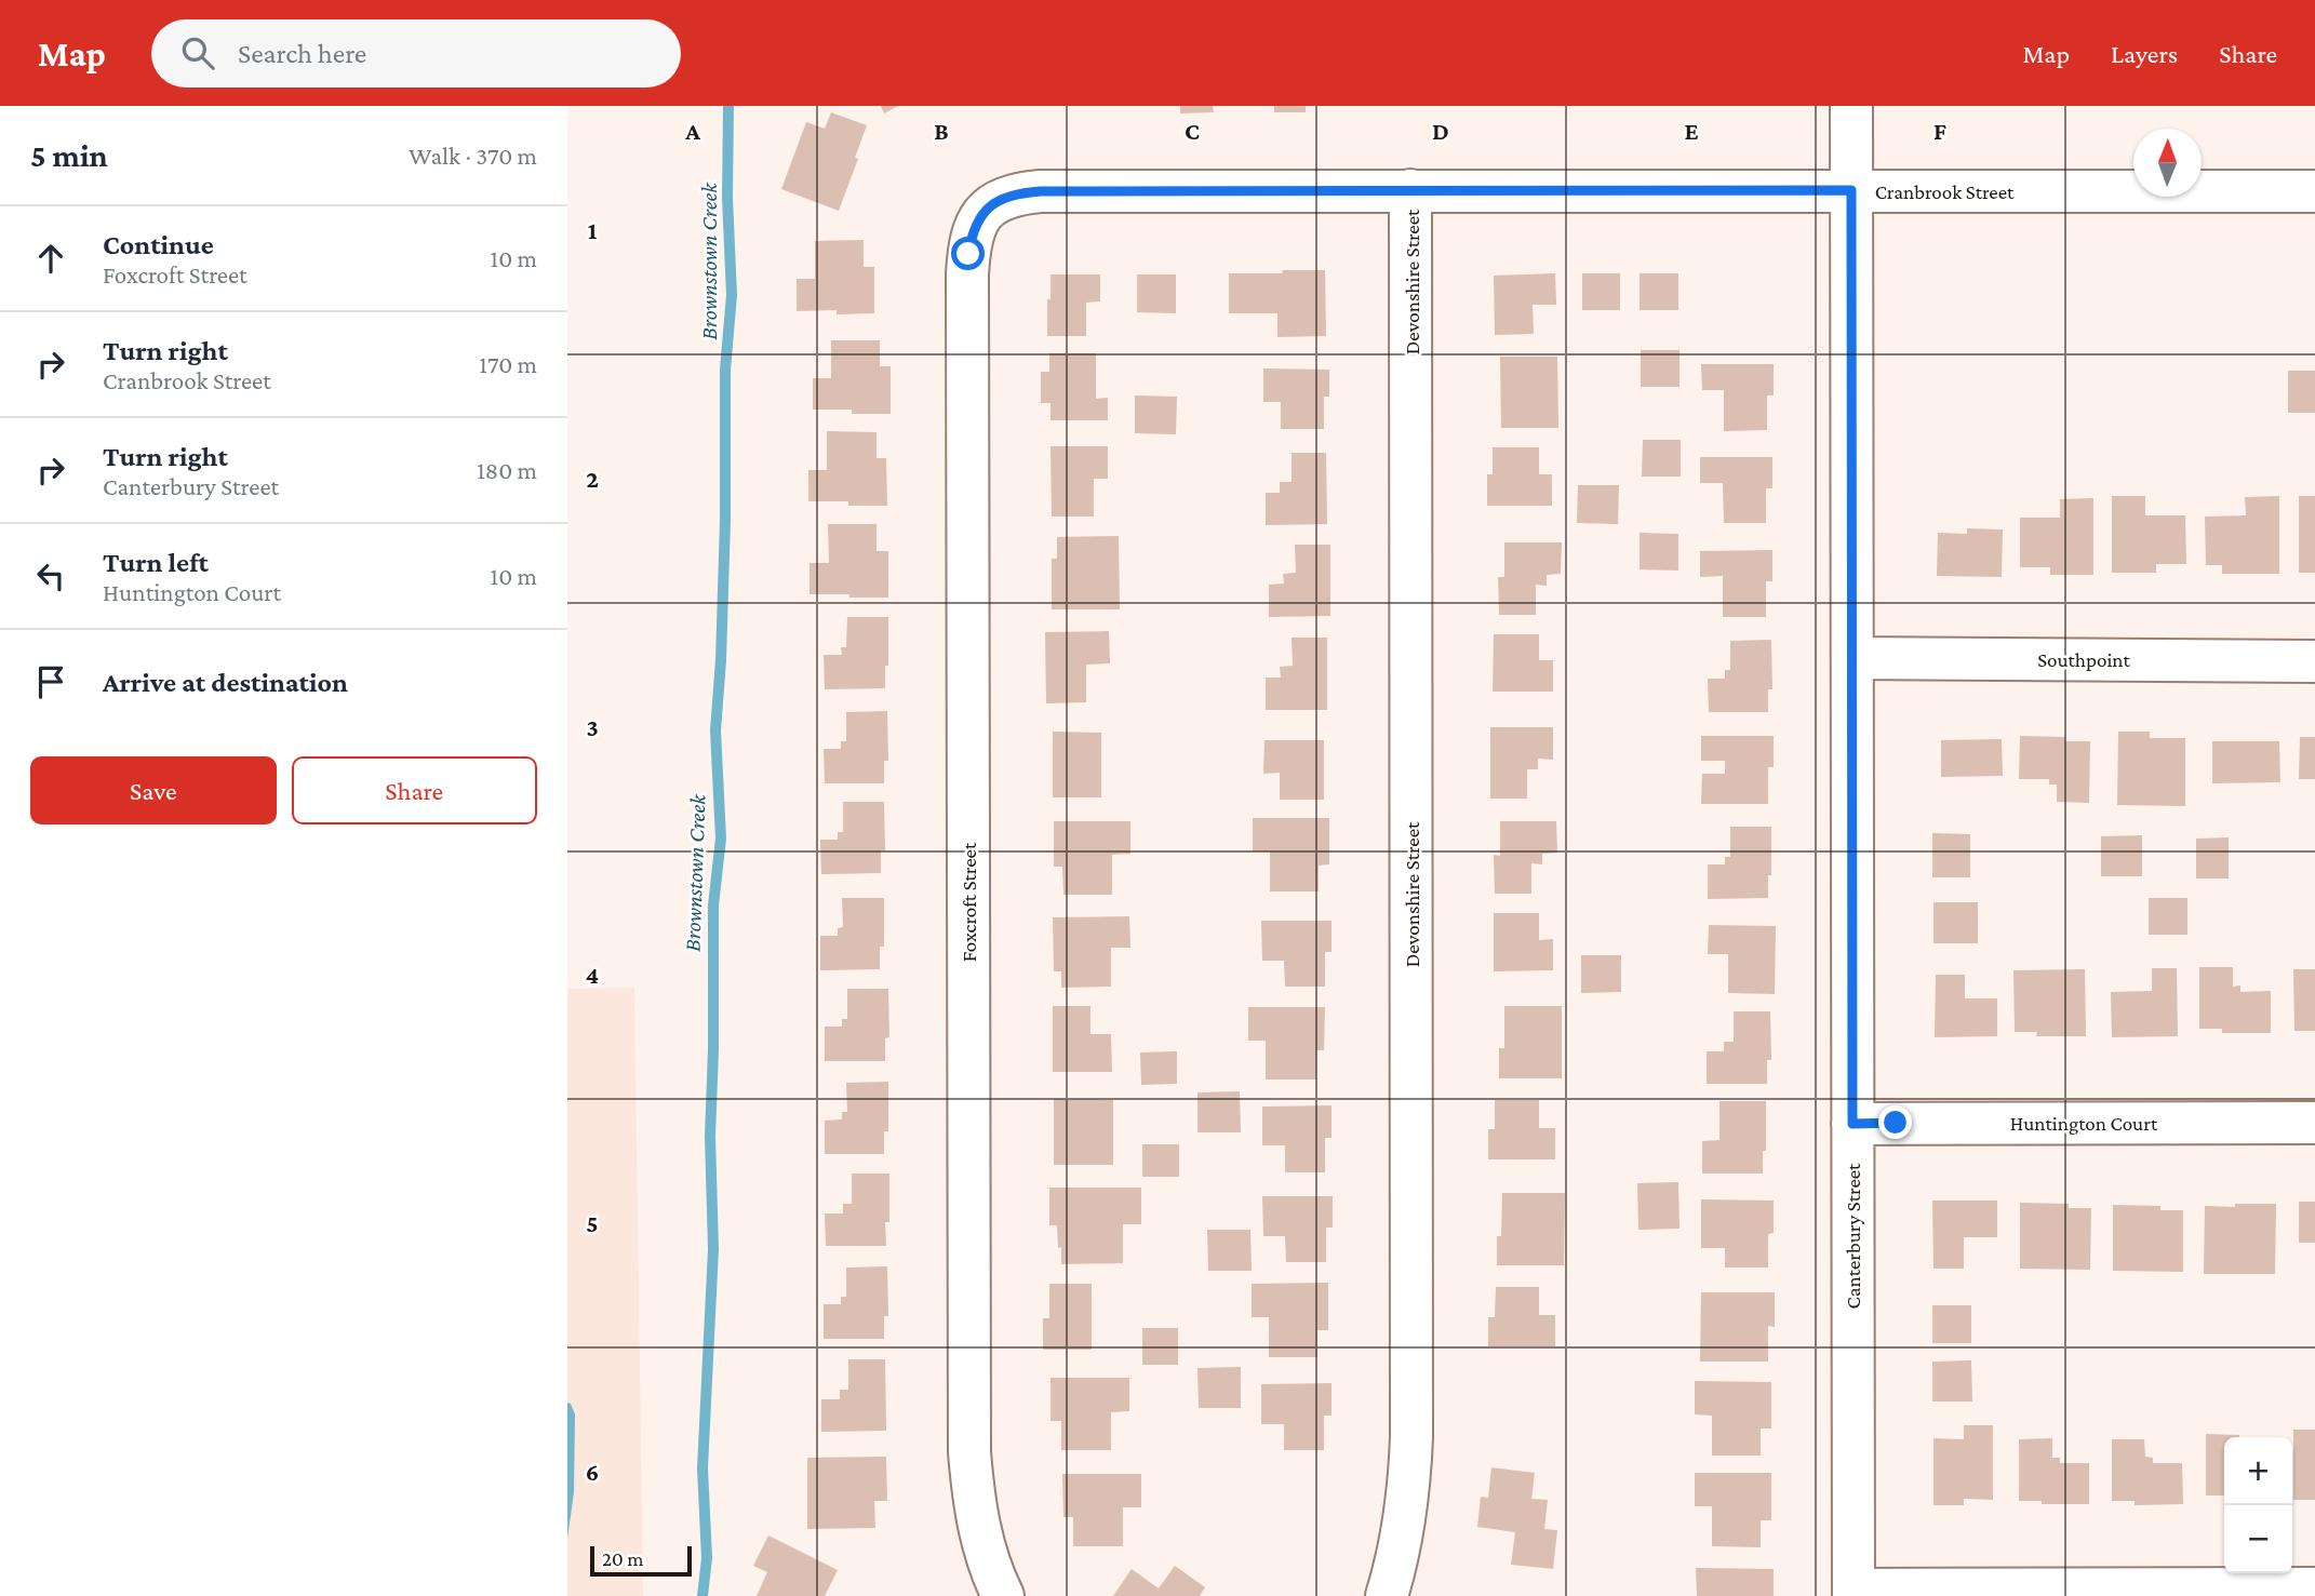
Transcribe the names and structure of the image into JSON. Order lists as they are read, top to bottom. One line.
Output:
{"streets":{"street":["Cranbrook Street","Devonshire Street","Southpoint","Foxcroft Street","Huntington Court","Canterbury Street"]},"crossings":[["Cranbrook Street","Devonshire Street"],["Cranbrook Street","Foxcroft Street"],["Cranbrook Street","Canterbury Street"],["Southpoint","Canterbury Street"],["Huntington Court","Canterbury Street"]],"water":["Brownstown Creek"],"scale_bar":"20 m","north":"top","page":{"header":"Map","search":"Search here","nav":["Map","Layers","Share"],"heading":["5 min","Walk · 370 m"],"list":[["Continue","Foxcroft Street","10 m"],["Turn right","Cranbrook Street","170 m"],["Turn right","Canterbury Street","180 m"],["Turn left","Huntington Court","10 m"],"Arrive at destination"],"buttons":["Save","Share"],"map_buttons":["+","−"],"scale":"20 m"},"grid":{"columns":["A","B","C","D","E","F"],"rows":["1","2","3","4","5","6"]}}
